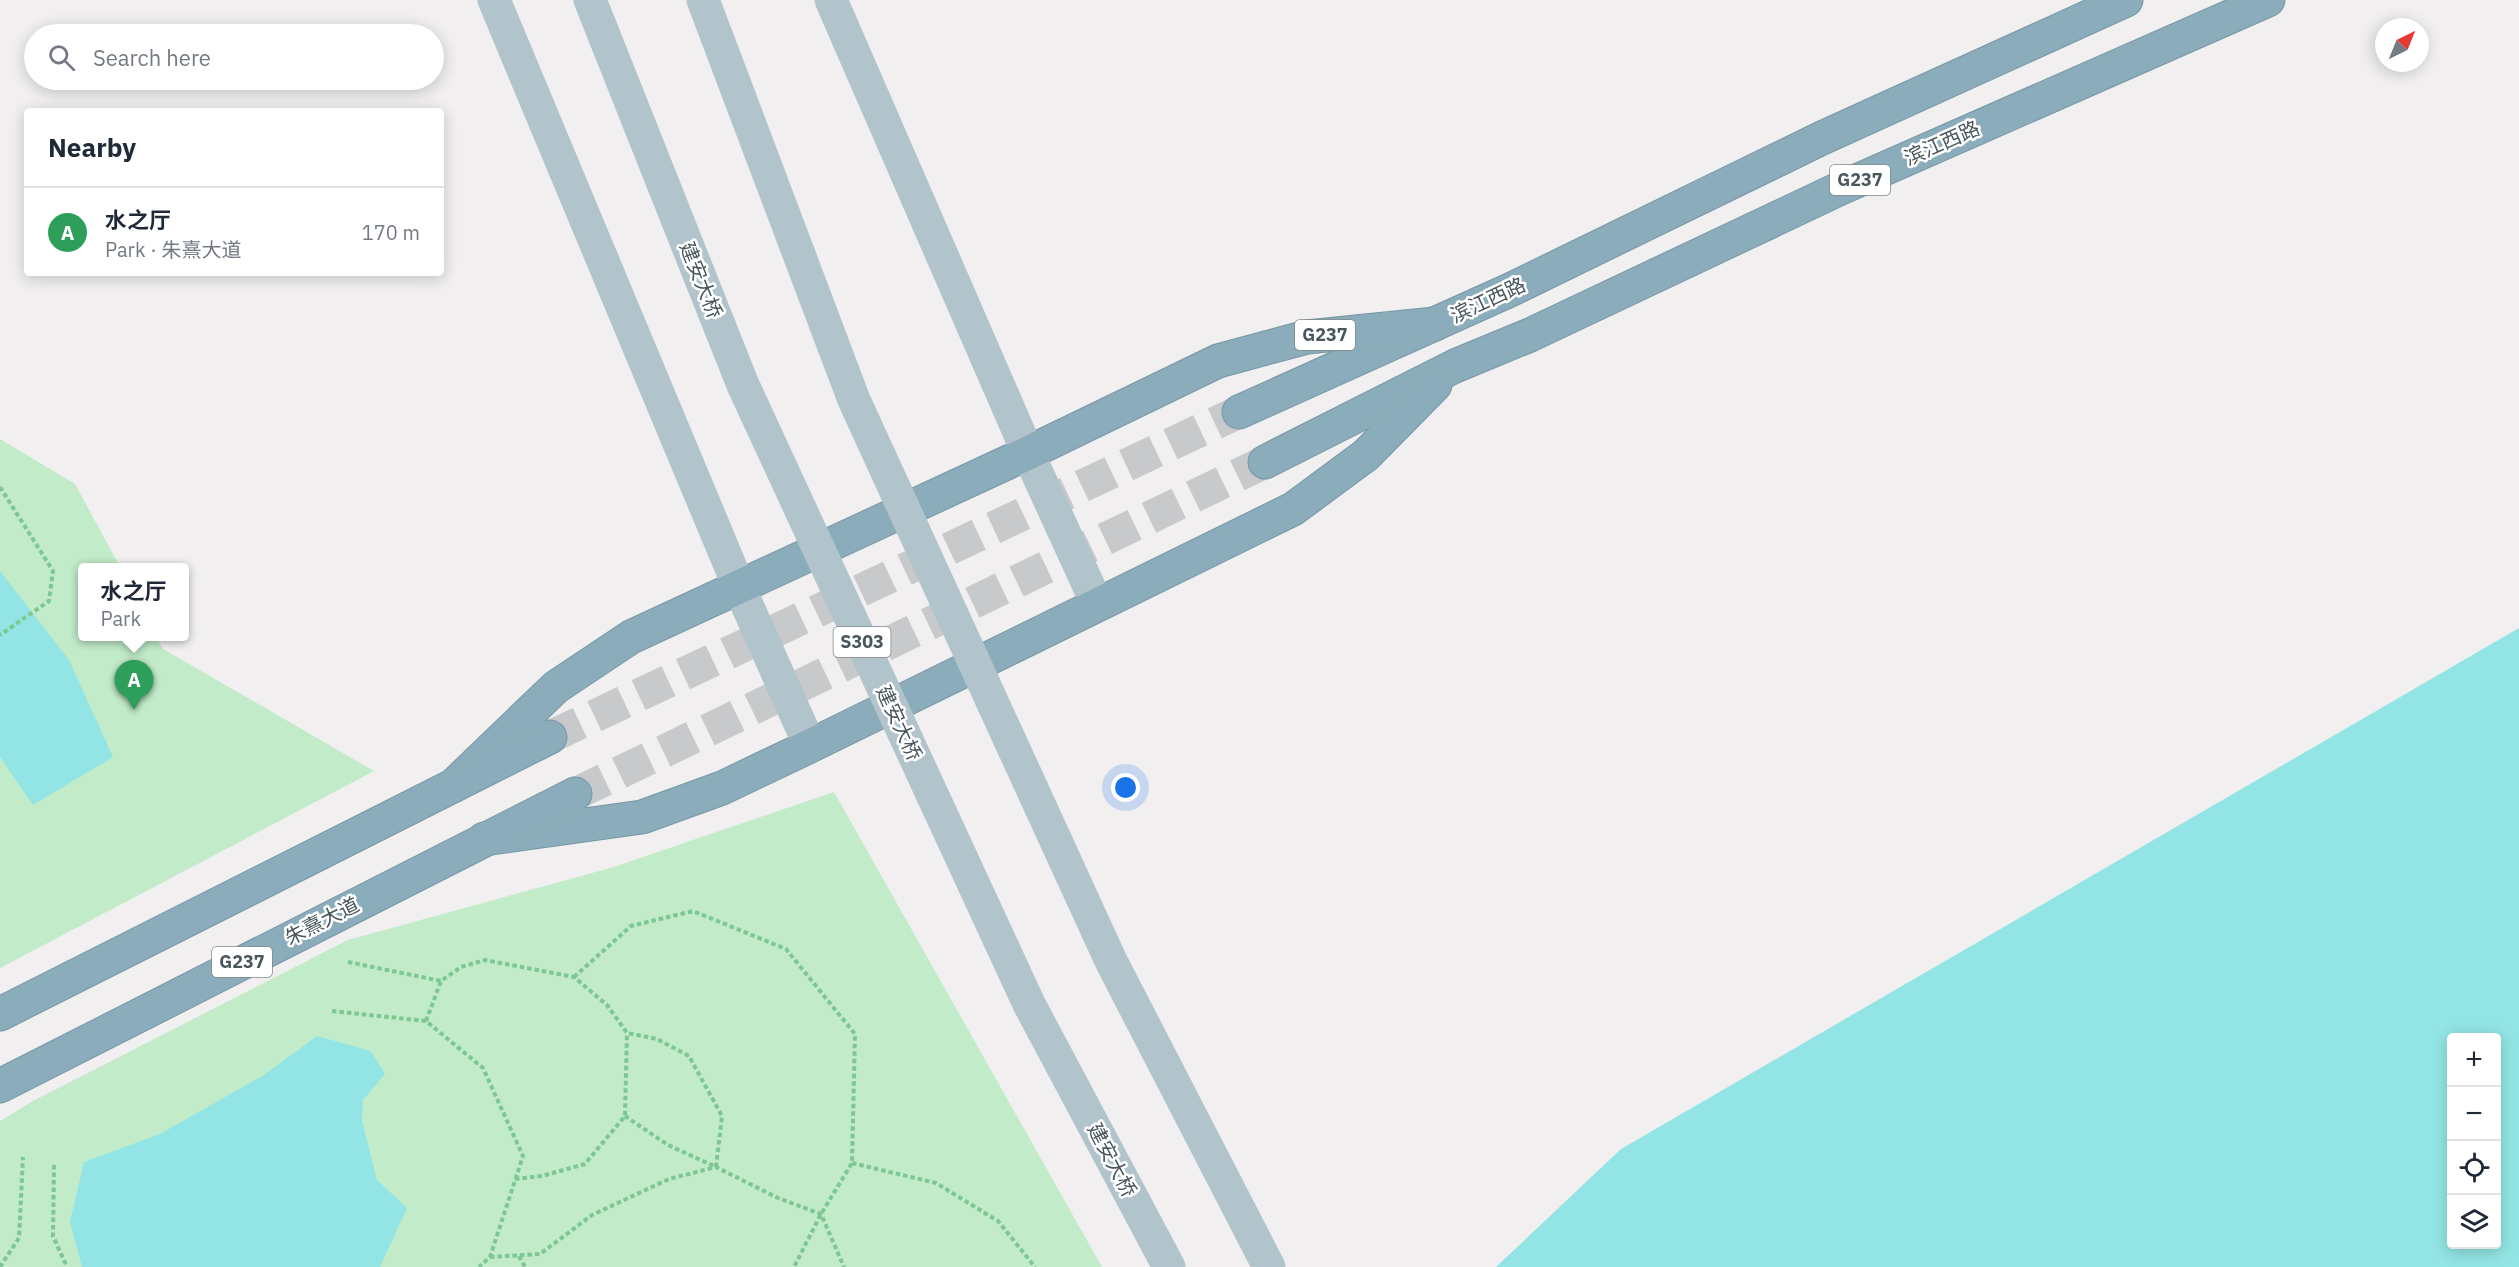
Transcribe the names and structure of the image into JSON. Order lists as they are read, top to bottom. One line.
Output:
{"streets":{"highway":["滨江西路","G237","朱熹大道"],"main road":["建安大桥","S303"]},"crossings":[["滨江西路","G237"]],"north":"top right","page":{"search":"Search here","heading":"Nearby","list":[{"mark":"A","name":"水之厅","note":"Park · 朱熹大道","value":"170 m"}],"popup":["水之厅","Park"],"pins":"A","map_buttons":["+","−"]}}
